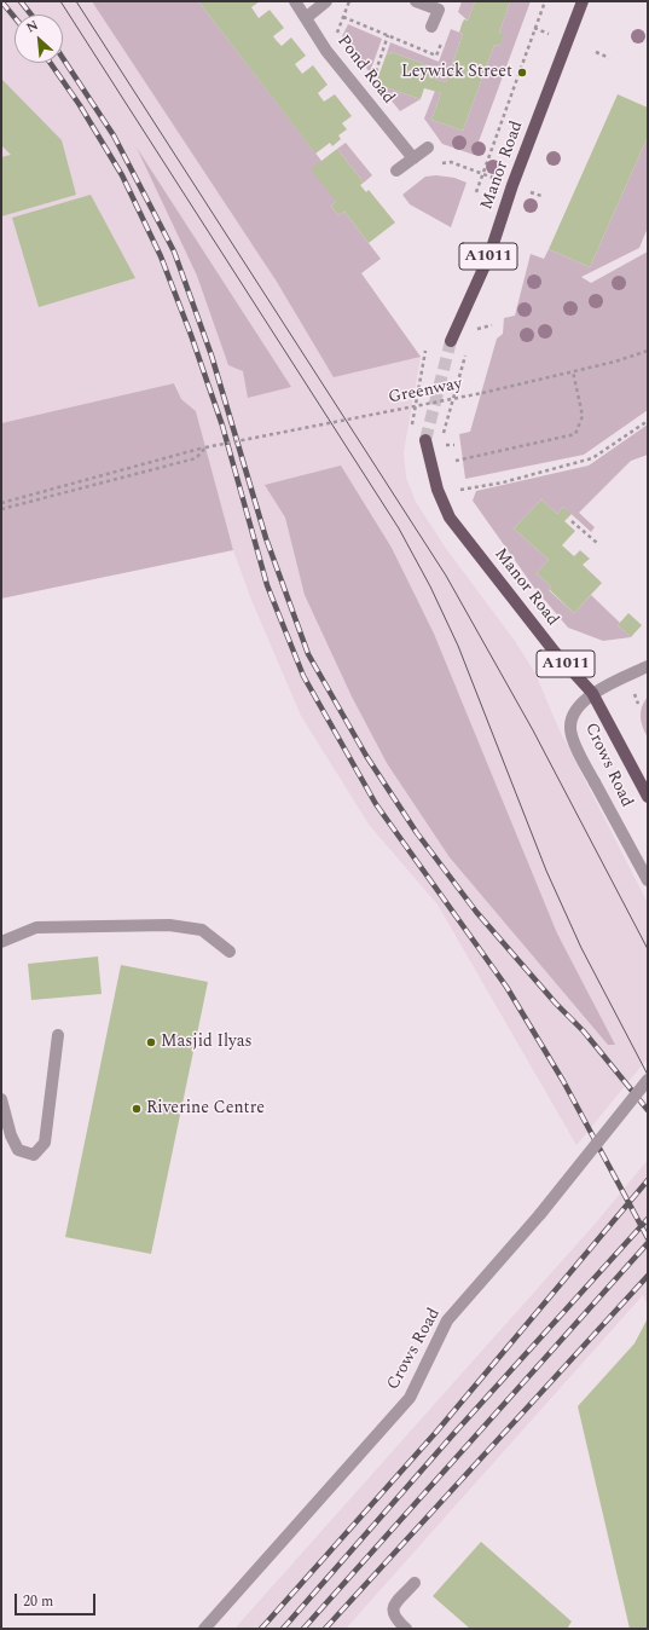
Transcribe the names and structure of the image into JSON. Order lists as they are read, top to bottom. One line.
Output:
{"streets":{"main road":["Manor Road","A1011"],"street":["Pond Road","Crows Road"],"path":["Greenway"]},"crossings":[["Manor Road","Crows Road"]],"places":["Leywick Street","Masjid Ilyas","Riverine Centre"],"scale_bar":"20 m","north":"top left"}
